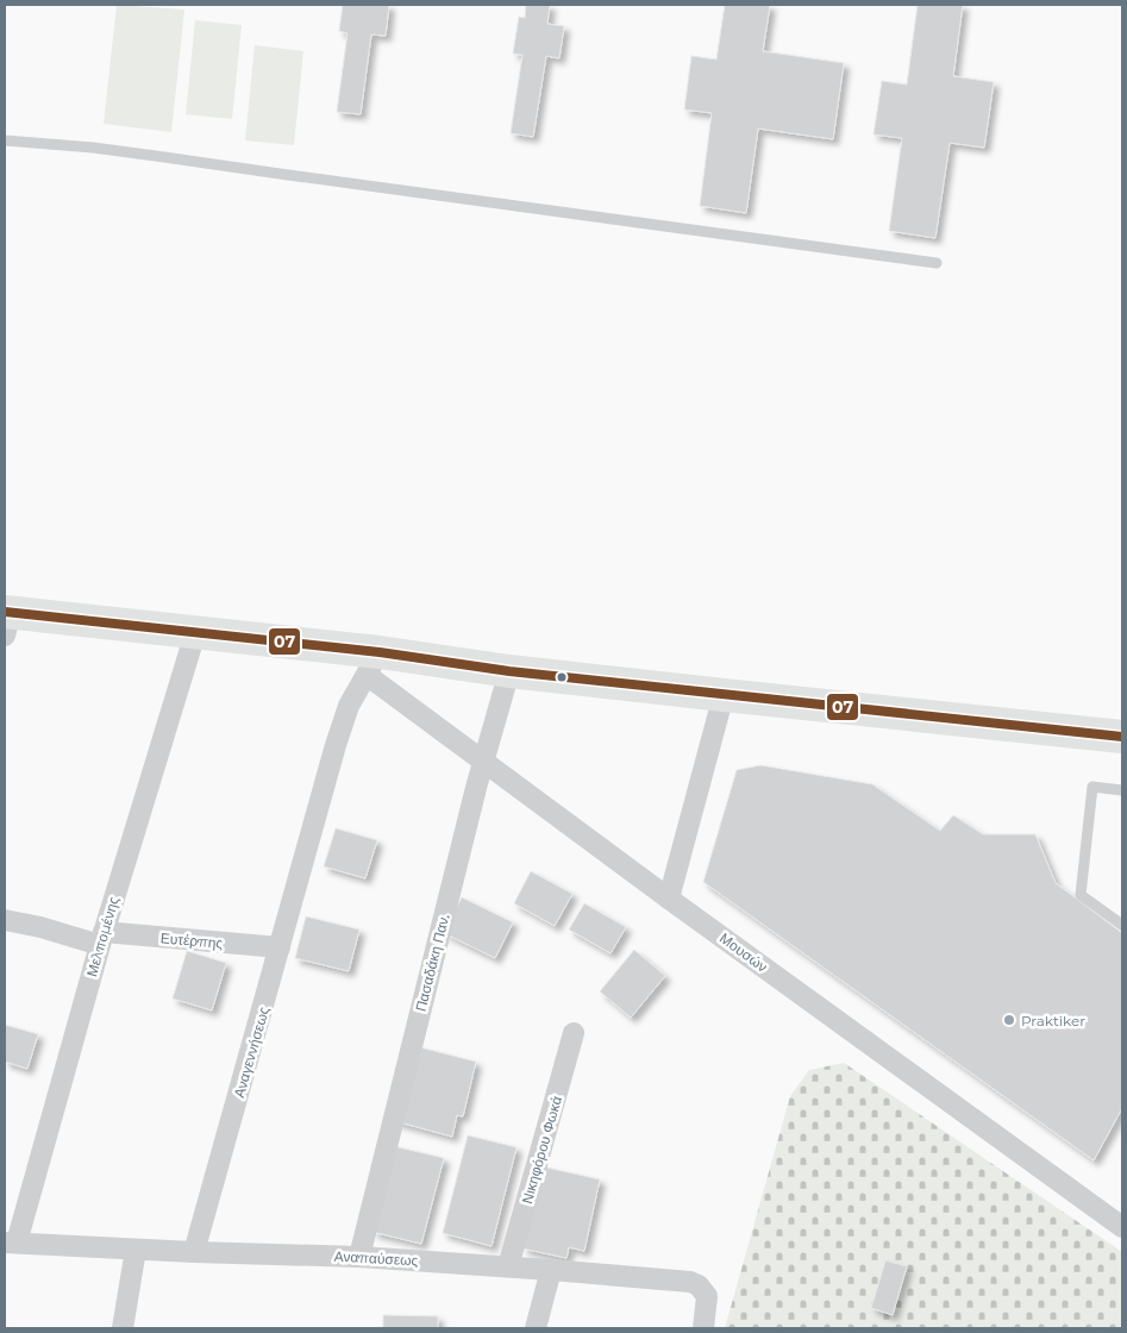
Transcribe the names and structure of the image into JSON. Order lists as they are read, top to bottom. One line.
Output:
{"streets":{"street":["Μελπομένης","Ευτέρπης","Μουσών","Πασαδάκη Παν.","Αναγεννήσεως","Νικηφόρου Φωκά","Αναπαύσεως"]},"crossings":[["Μελπομένης","Ευτέρπης"],["Μελπομένης","Αναπαύσεως"],["Ευτέρπης","Αναγεννήσεως"],["Μουσών","Πασαδάκη Παν."],["Μουσών","Αναγεννήσεως"],["Πασαδάκη Παν.","Αναπαύσεως"],["Αναγεννήσεως","Αναπαύσεως"],["Νικηφόρου Φωκά","Αναπαύσεως"]],"places":["Praktiker"],"lines":["transit line 07"]}
